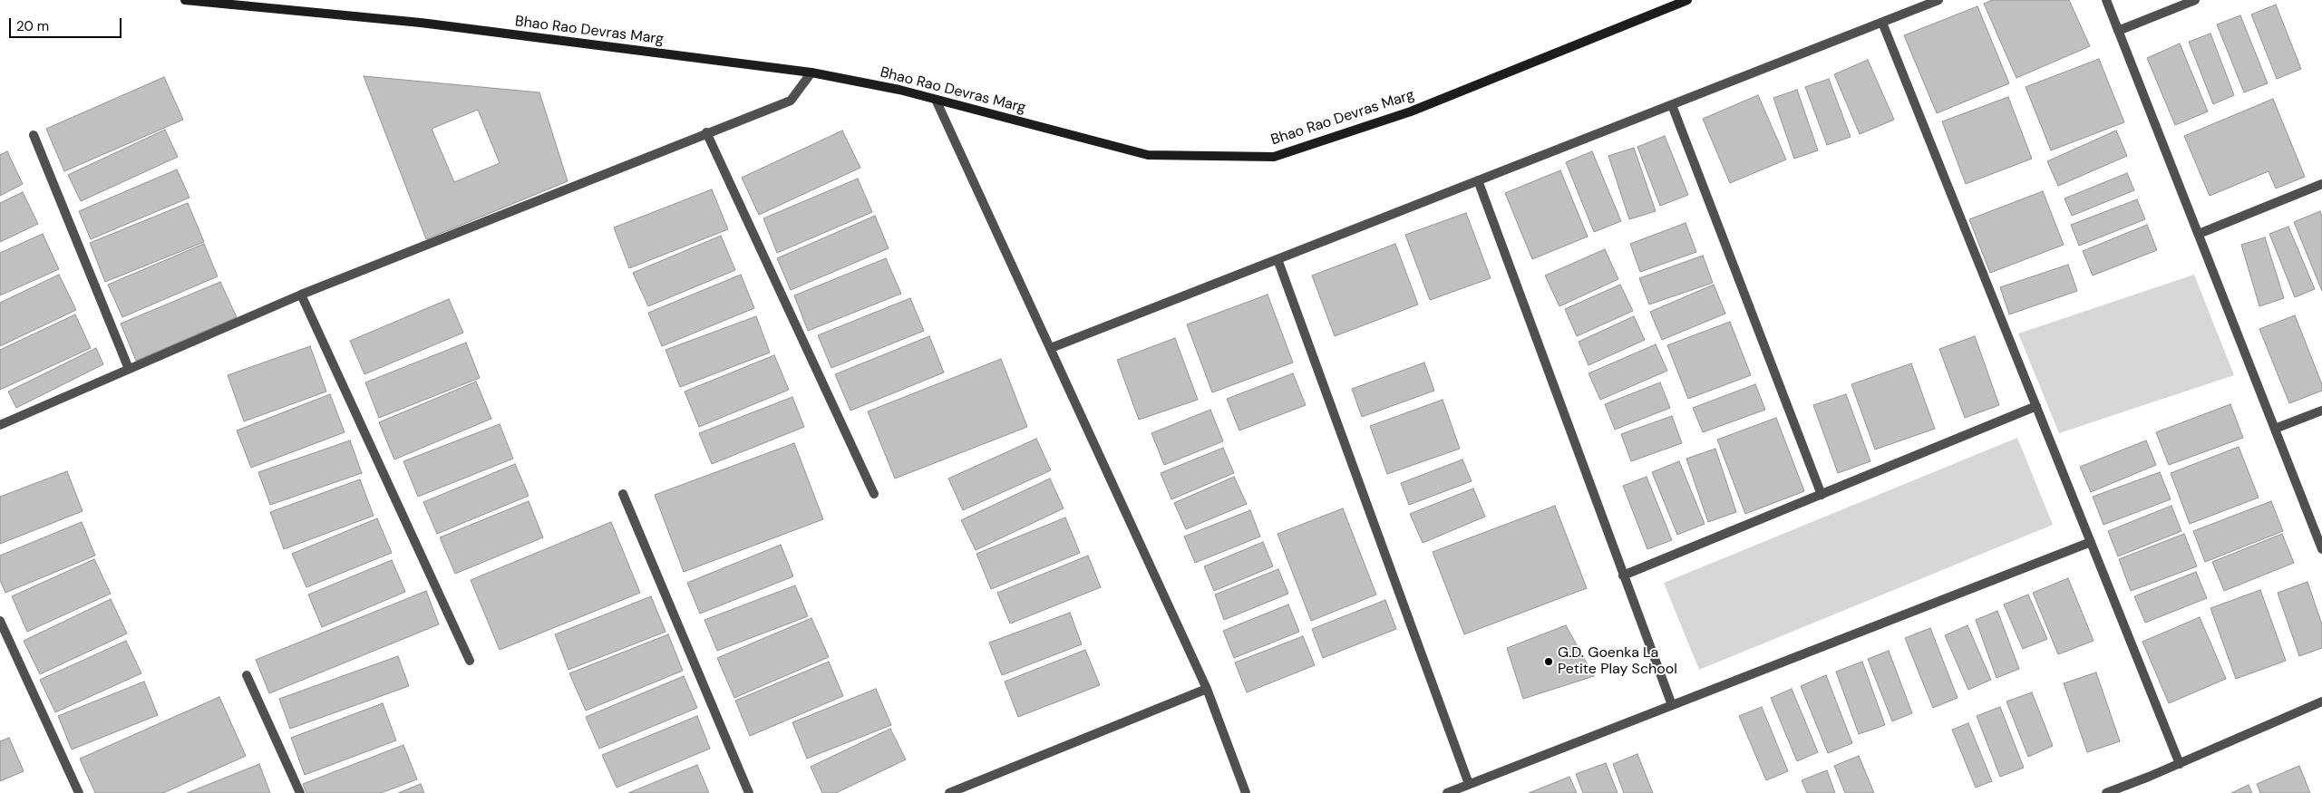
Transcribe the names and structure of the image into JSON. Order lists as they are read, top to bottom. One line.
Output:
{"streets":{"street":["Bhao Rao Devras Marg"]},"places":["G.D. Goenka La Petite Play School"],"scale_bar":"20 m"}
